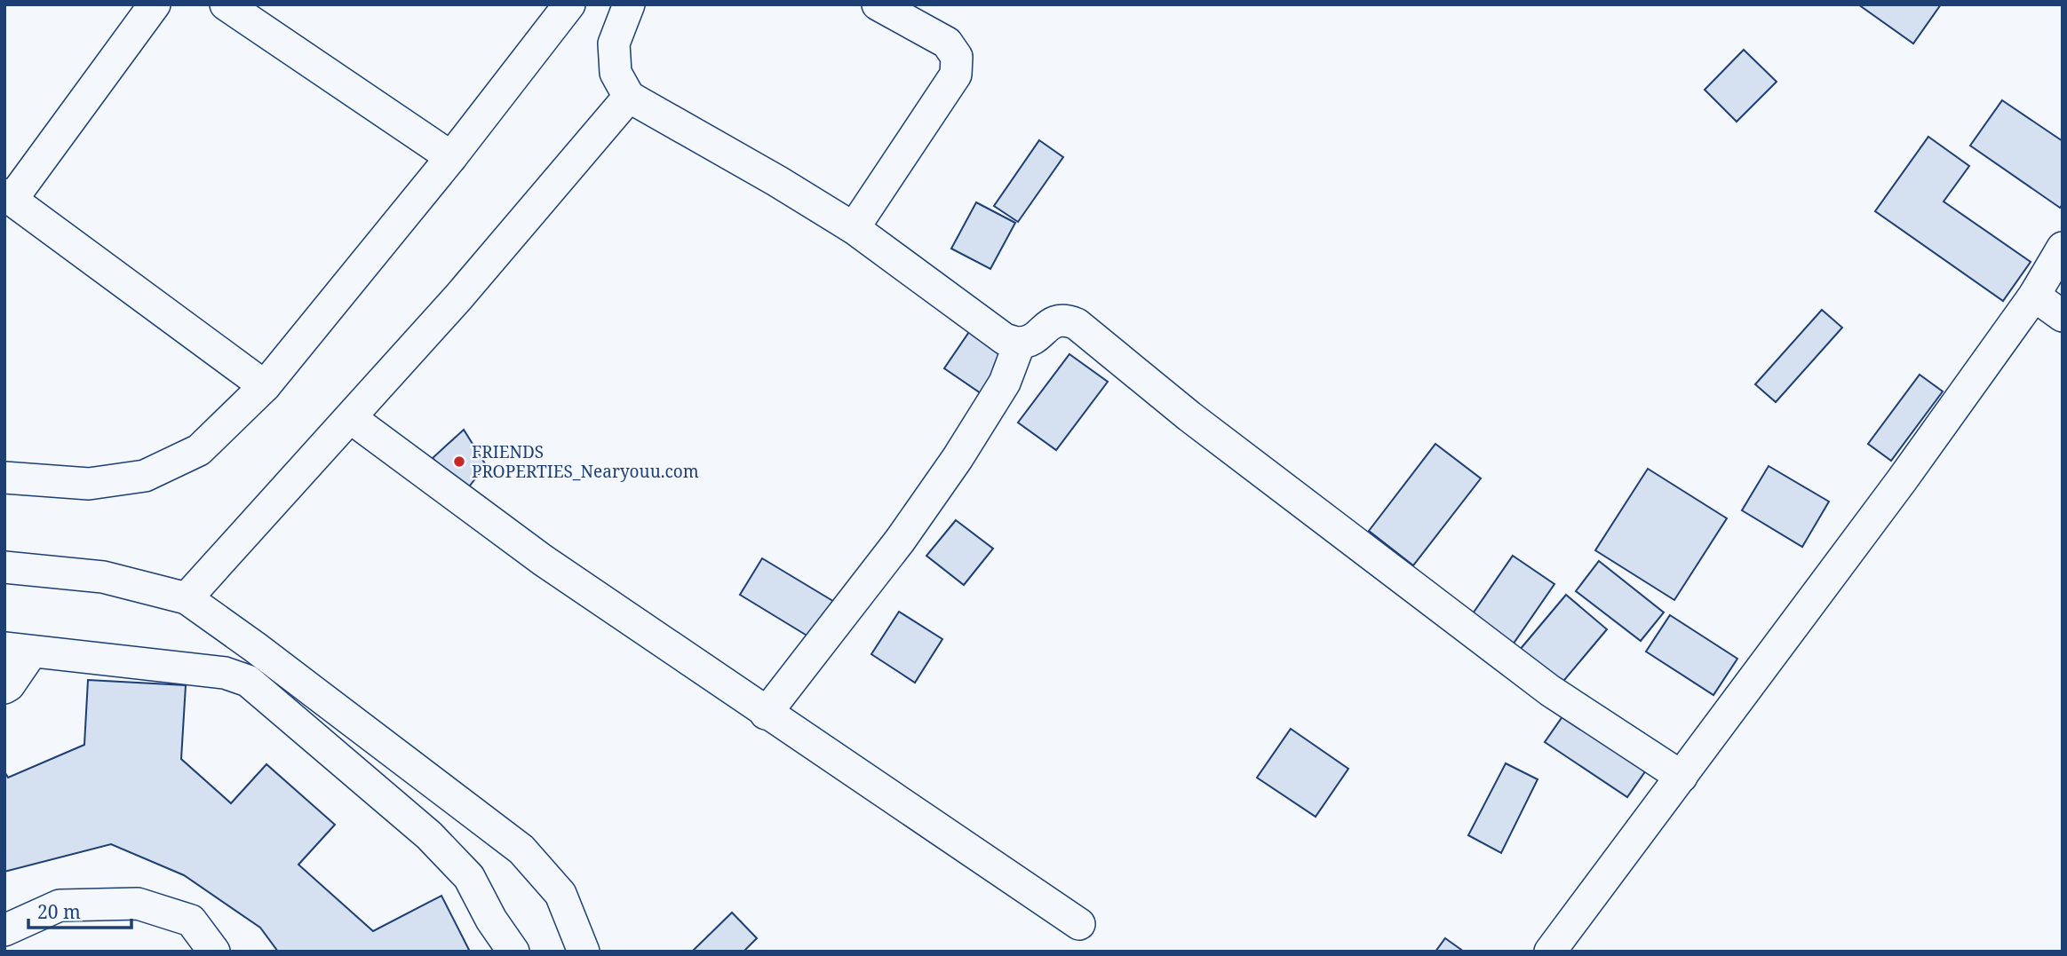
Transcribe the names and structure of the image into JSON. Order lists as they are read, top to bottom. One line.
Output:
{"places":["FRIENDS PROPERTIES_Nearyouu.com"],"scale_bar":"20 m"}
